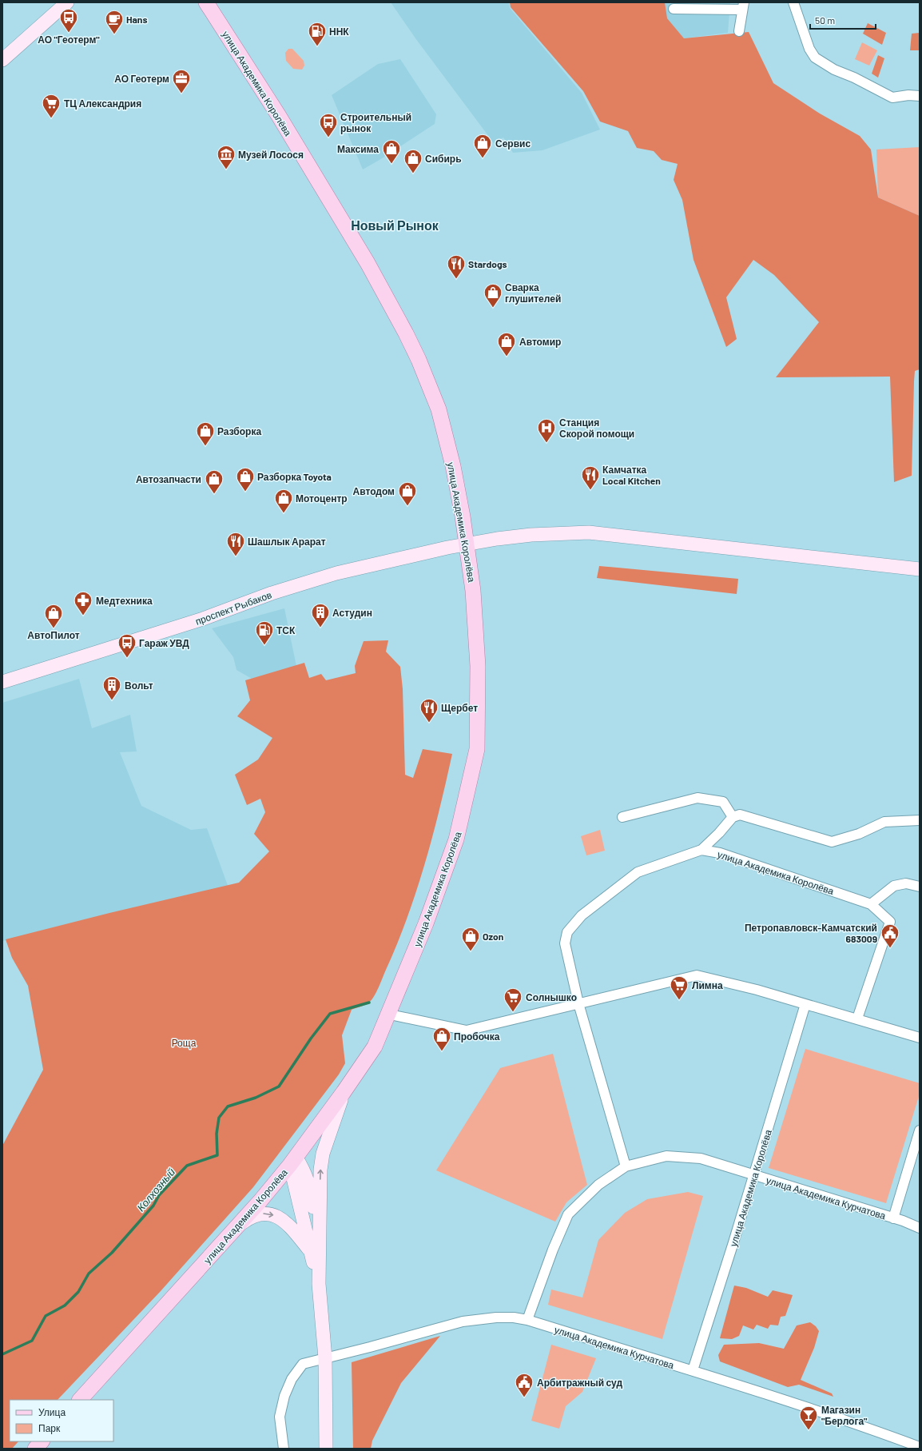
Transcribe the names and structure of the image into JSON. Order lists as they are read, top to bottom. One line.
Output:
{"streets":{"main road":["улица Академика Королёва","проспект Рыбаков"],"street":["улица Академика Курчатова"]},"crossings":[["улица Академика Королёва","проспект Рыбаков"],["улица Академика Королёва","улица Академика Курчатова"]],"districts":["Новый Рынок"],"water":["Колхозный"],"parks":["Роща"],"places":{"bus stop":["АО \"Геотерм\"","Строительный рынок","Гараж УВД"],"cafe":["Hans"],"fuel station":["ННК","ТСК"],"office":["АО Геотерм"],"supermarket":["ТЦ Александрия","Лимна","Солнышко"],"shop":["Сервис","Максима","Сибирь","Сварка глушителей","Автомир","Разборка","Разборка Toyota","Автозапчасти","Автодом","Мотоцентр","АвтоПилот","Ozon","Пробочка"],"museum":["Музей Лосося"],"restaurant":["Stardogs","Камчатка Local Kitchen","Шашлык Арарат","Щербет"],"hospital":["Станция Скорой помощи"],"pharmacy":["Медтехника"],"building":["Астудин","Вольт"],"public building":["Петропавловск-Камчатский 683009","Арбитражный суд"],"bar":["Магазин \"Берлога\""]},"legend":["Улица","Парк"],"scale_bar":"50 m"}
